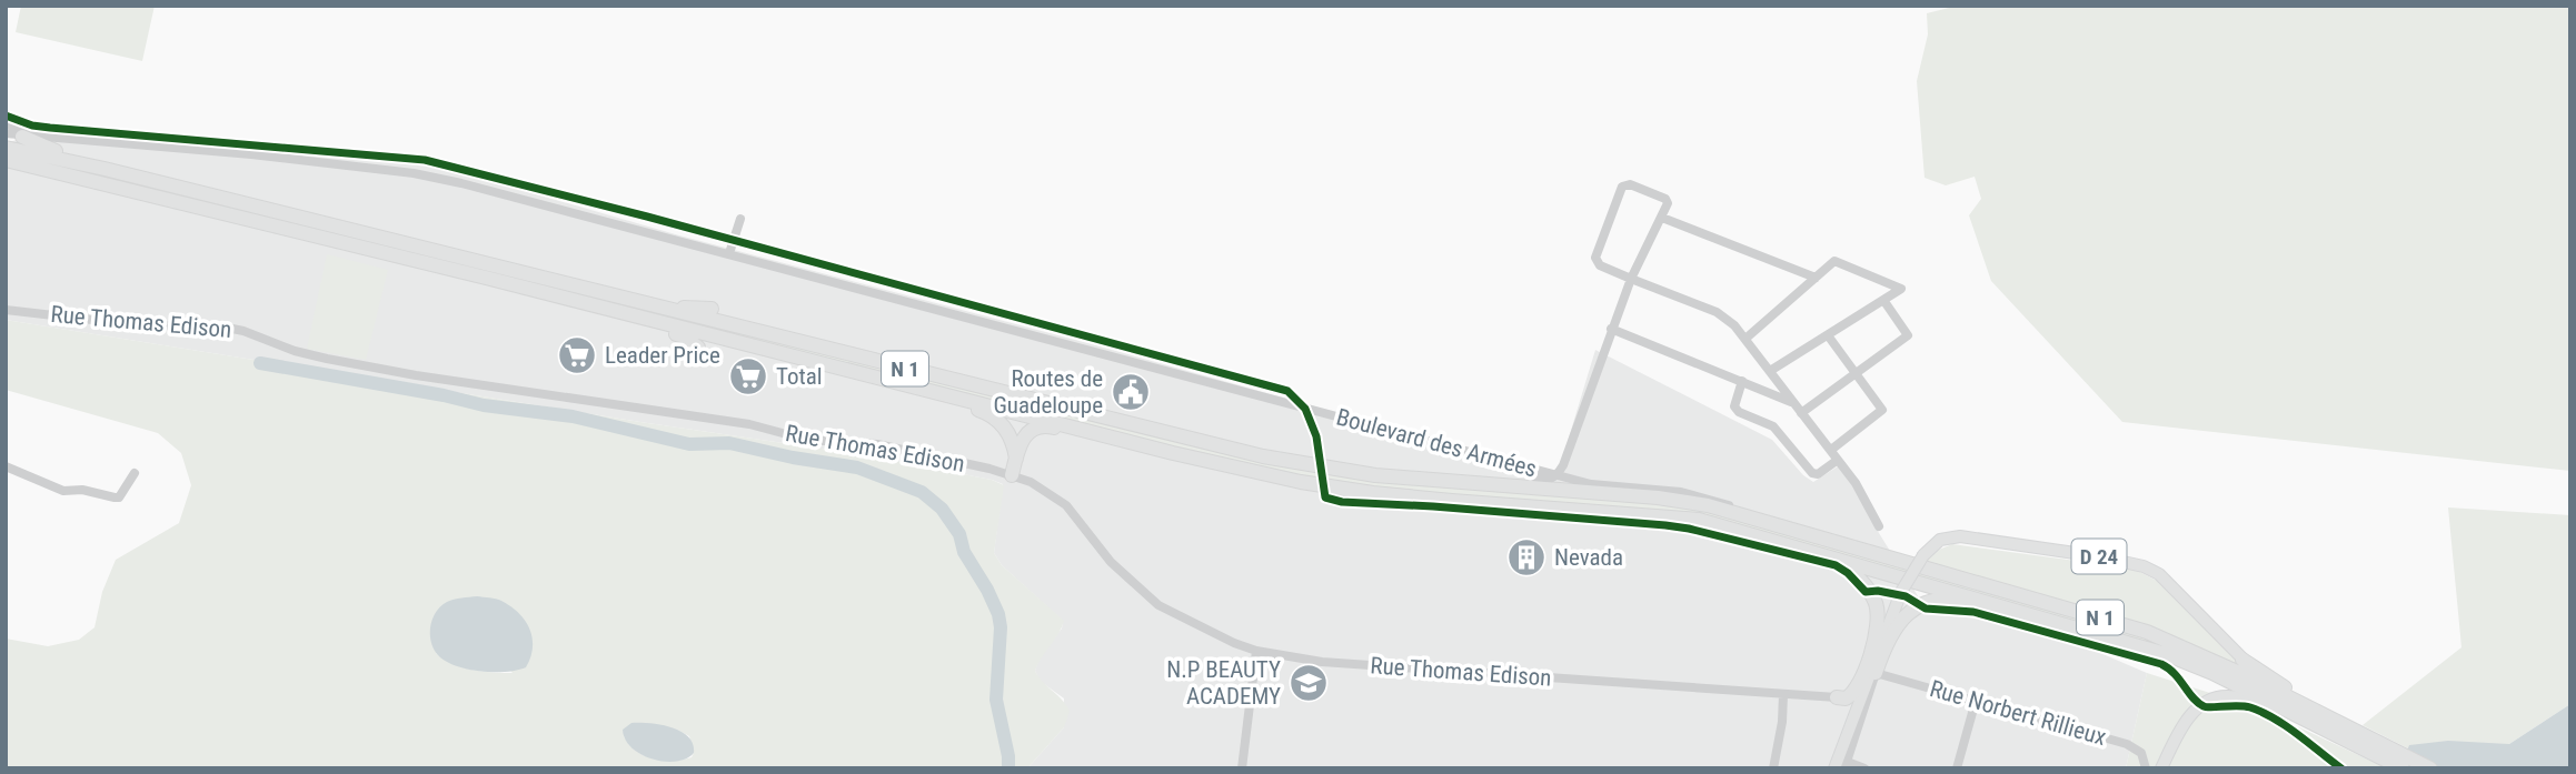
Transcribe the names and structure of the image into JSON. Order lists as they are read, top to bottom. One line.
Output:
{"streets":{"highway":["N 1"],"main road":["D 24"],"street":["Rue Thomas Edison","Boulevard des Armées","Rue Norbert Rillieux"]},"crossings":[["N 1","Boulevard des Armées"],["N 1","D 24"]],"places":{"supermarket":["Leader Price","Total"],"public building":["Routes de Guadeloupe"],"building":["Nevada"],"school or university":["N.P BEAUTY ACADEMY"]}}
